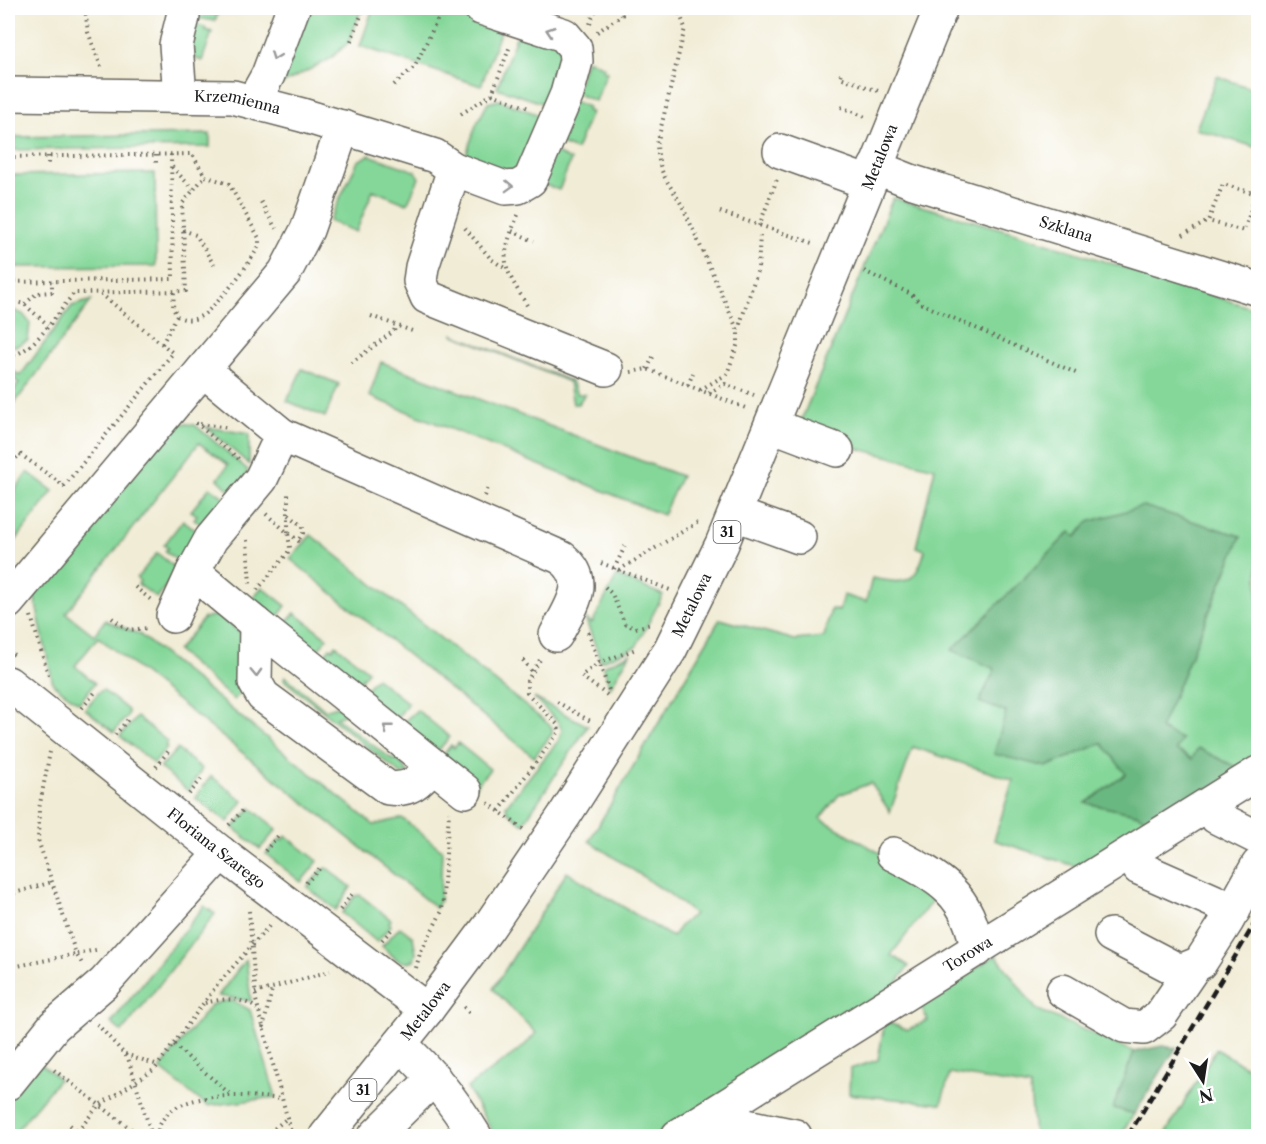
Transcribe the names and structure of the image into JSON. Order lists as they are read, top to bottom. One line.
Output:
{"streets":{"street":["Krzemienna","Metalowa","Szklana","31","Floriana Szarego","Torowa"]},"crossings":[["Metalowa","Szklana"],["Metalowa","Floriana Szarego"]],"north":"bottom"}
